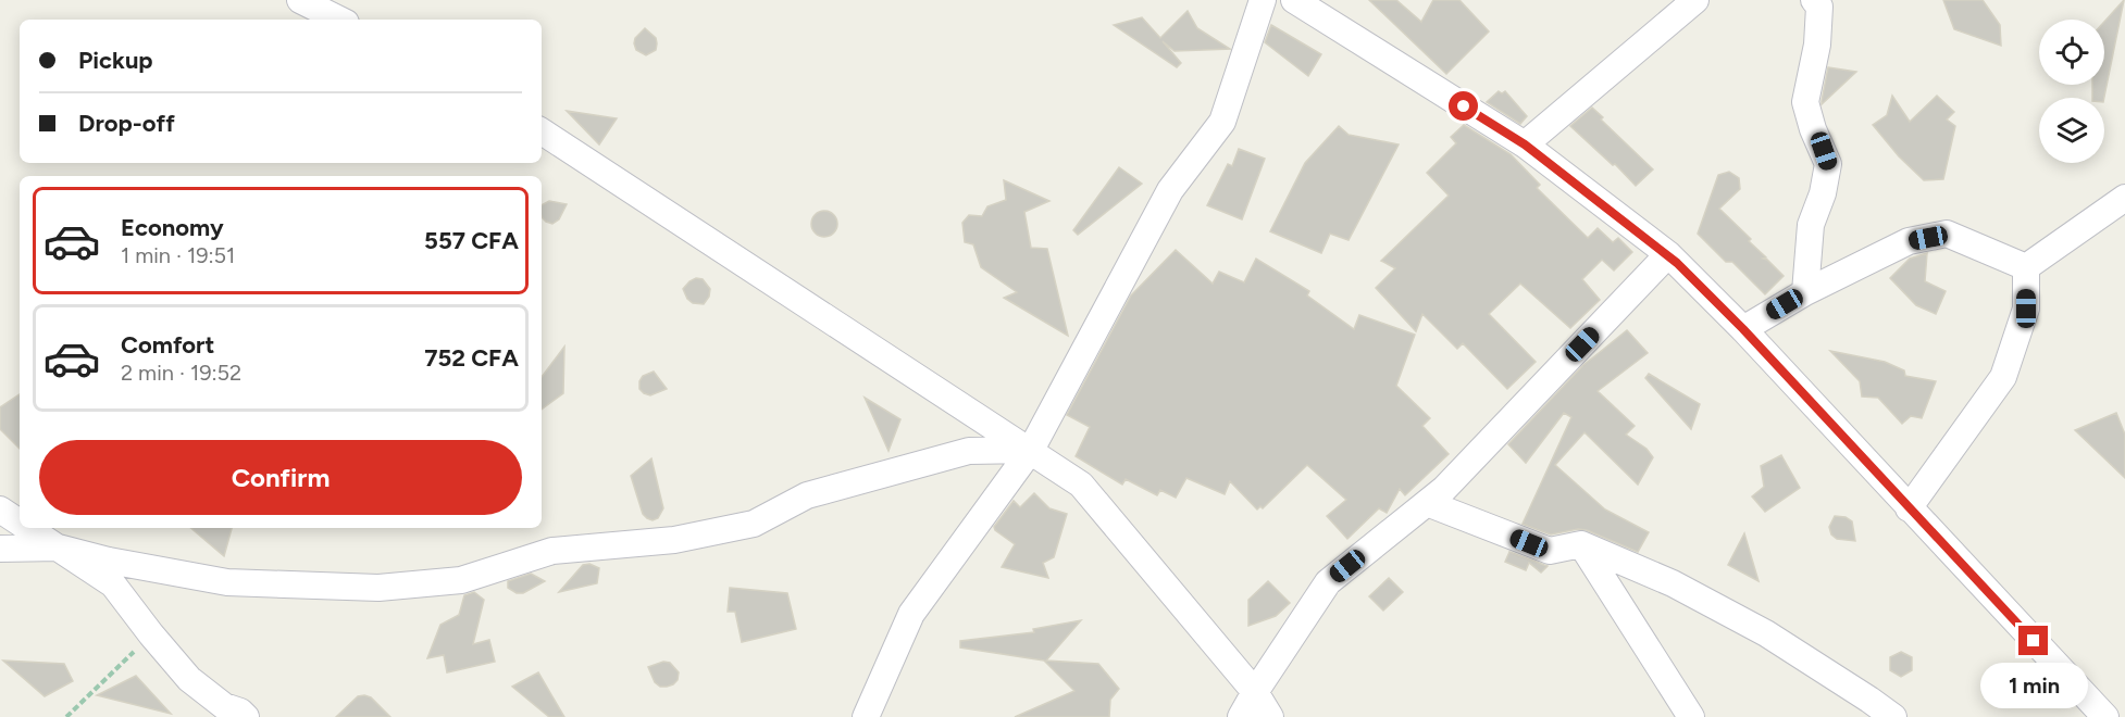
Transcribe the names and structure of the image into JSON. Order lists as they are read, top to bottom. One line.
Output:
{"page":{"banner":["Pickup","Drop-off"],"list":[{"name":"Economy","note":"1 min · 19:51","value":"557 CFA"},{"name":"Comfort","note":"2 min · 19:52","value":"752 CFA"}],"buttons":"Confirm","bubble":"1 min"}}
